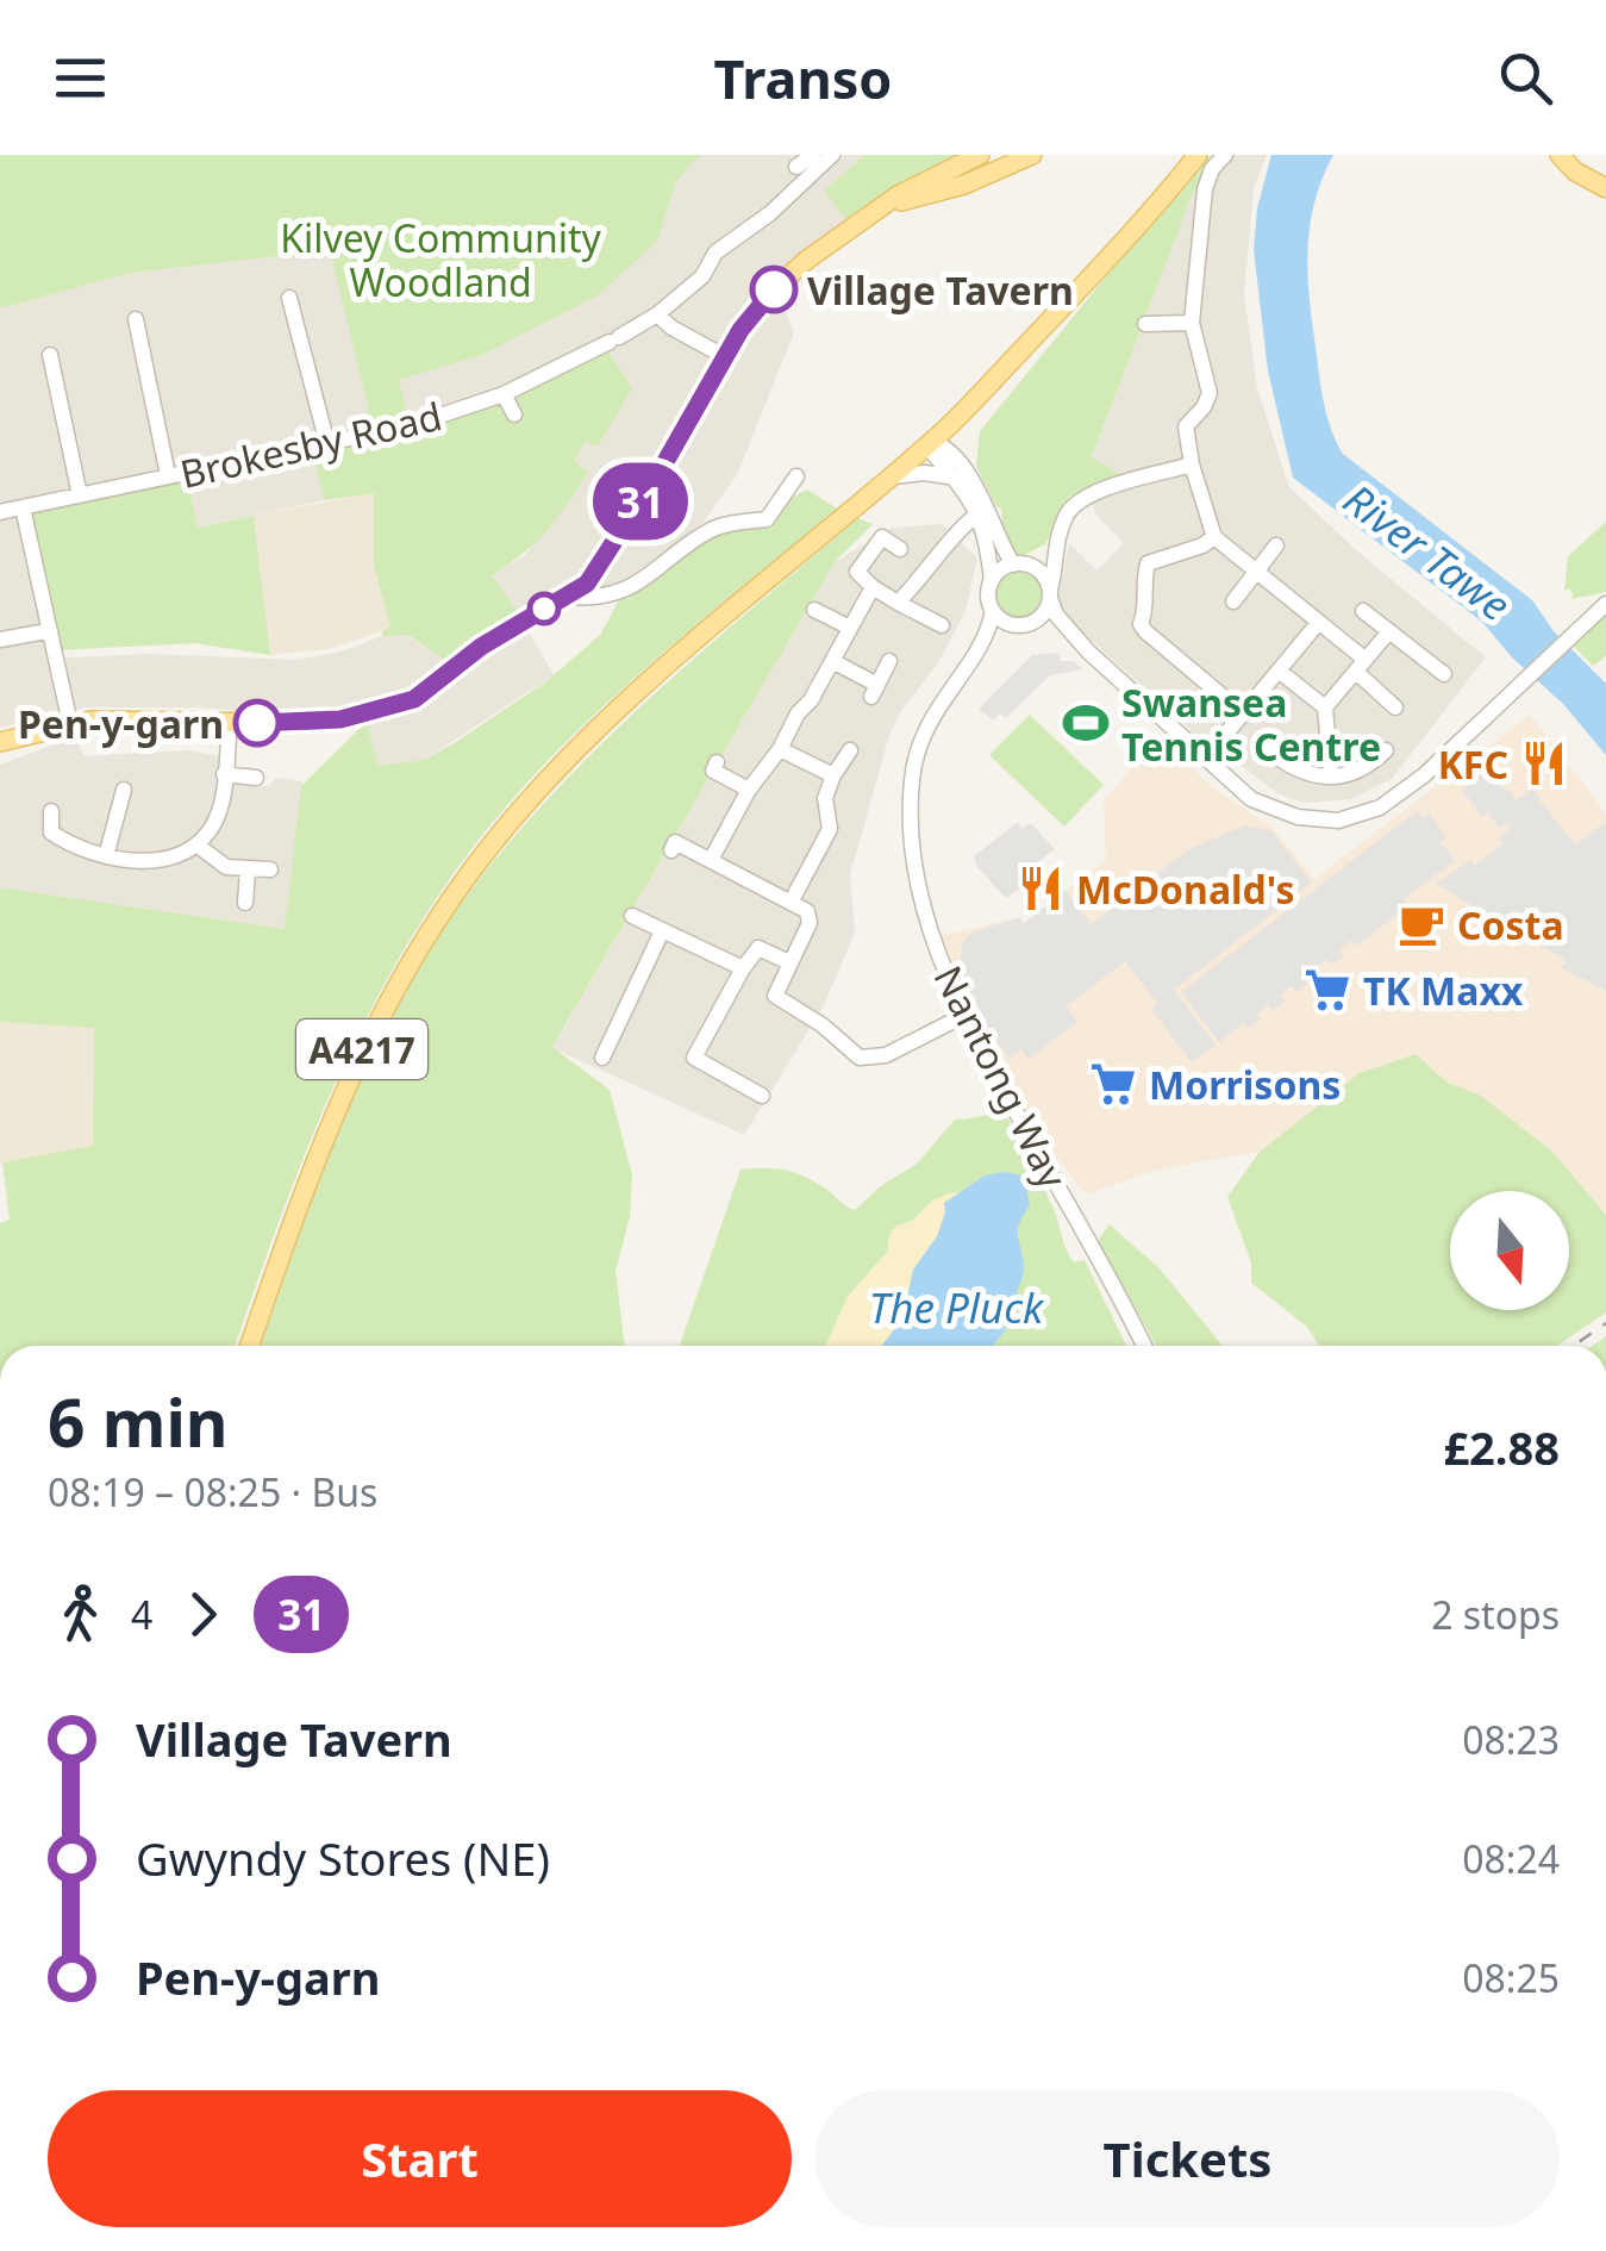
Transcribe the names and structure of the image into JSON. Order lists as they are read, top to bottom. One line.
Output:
{"streets":{"main road":["A4217"],"street":["Brokesby Road","Nantong Way"]},"water":["River Tawe","The Pluck"],"parks":["Kilvey Community Woodland"],"places":{"other":["Village Tavern","Pen-y-garn"],"sports":["Swansea Tennis Centre"],"restaurant":["KFC","McDonald's"],"cafe":["Costa"],"supermarket":["TK Maxx","Morrisons"]},"lines":["bus line 31"],"north":"bottom","page":{"header":"Transo","on_map":"31","heading":["6 min","08:19 – 08:25 · Bus","£2.88"],"legs":["4","31","2 stops"],"list":[{"name":"Village Tavern","value":"08:23"},{"name":"Gwyndy Stores (NE)","value":"08:24"},{"name":"Pen-y-garn","value":"08:25"}],"buttons":["Start","Tickets"]}}
